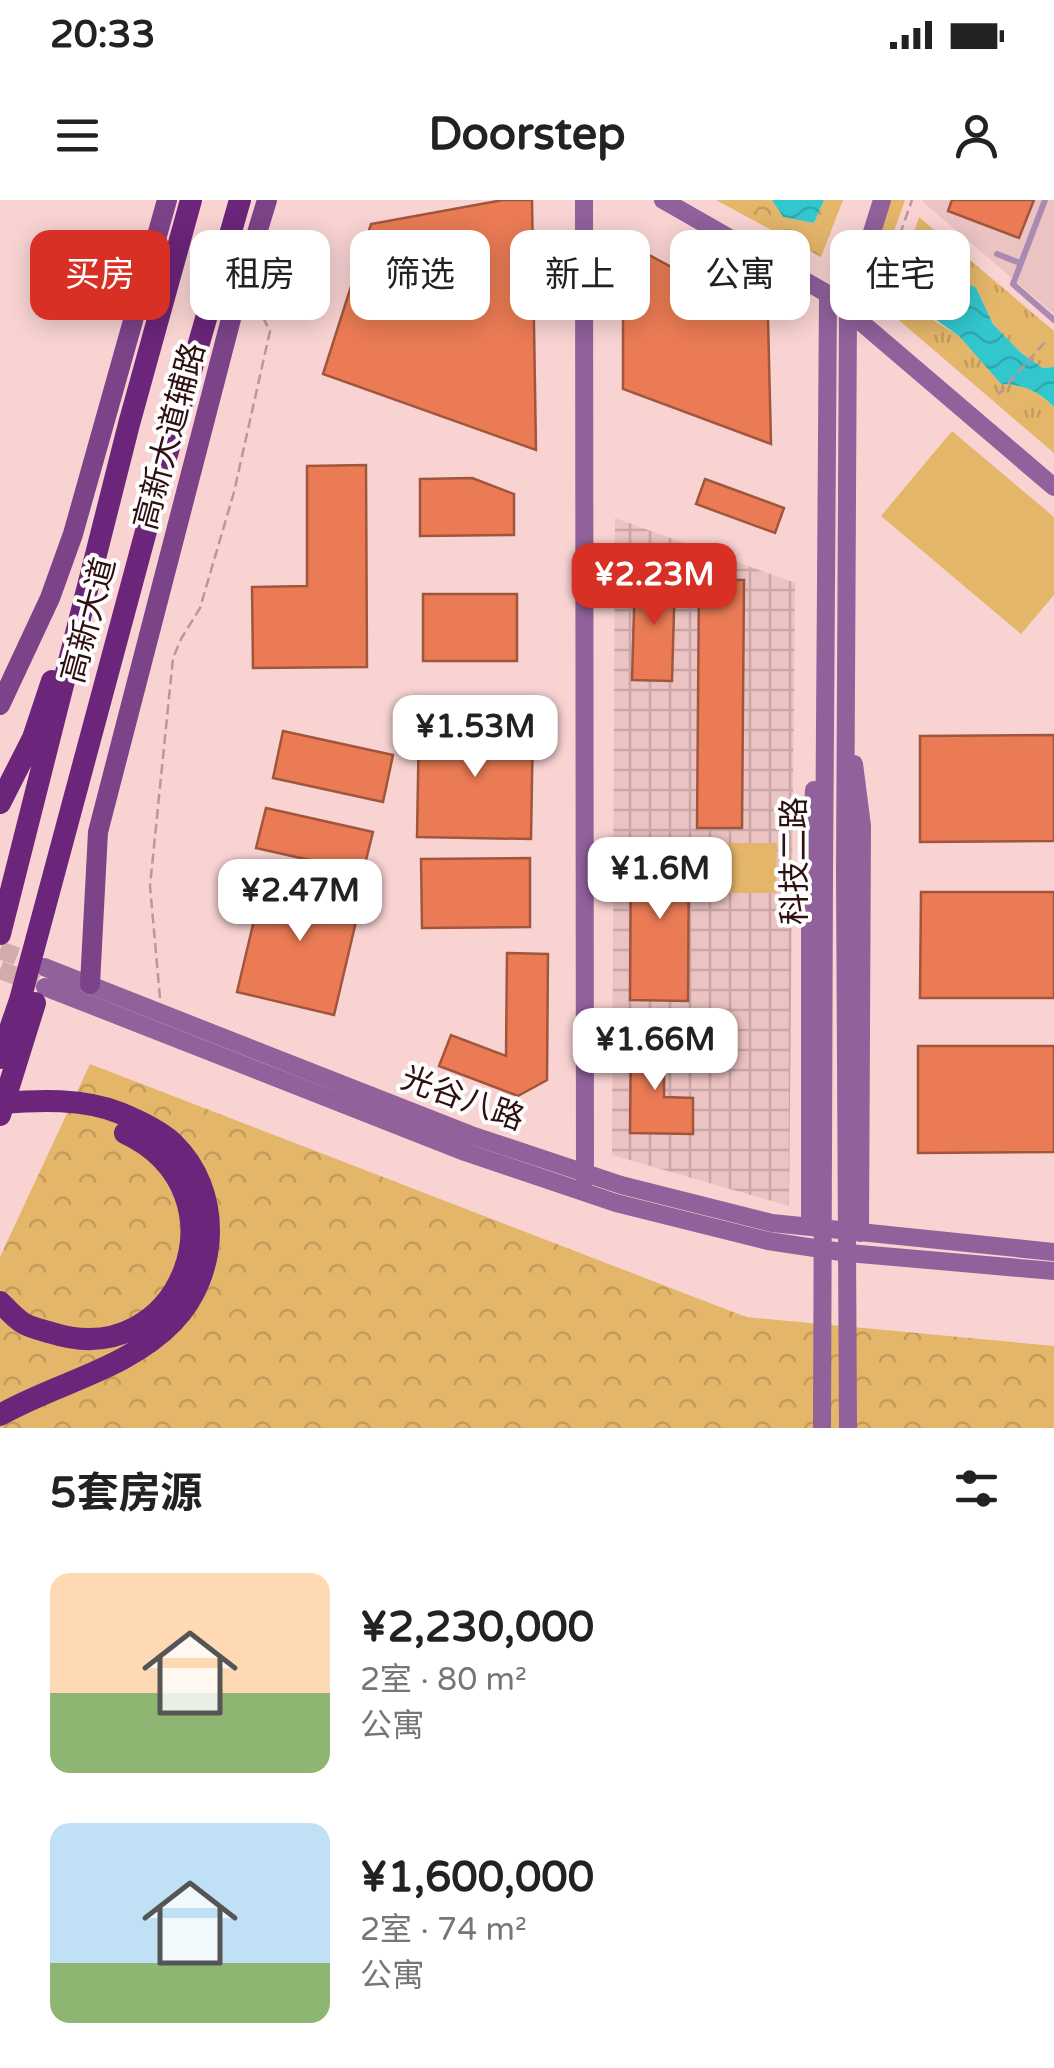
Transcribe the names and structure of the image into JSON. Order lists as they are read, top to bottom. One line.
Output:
{"streets":{"highway":["高新大道"],"main road":["高新大道辅路"],"street":["科技二路","光谷八路"]},"crossings":[["高新大道辅路","光谷八路"],["高新大道","光谷八路"]],"page":{"status":"20:33","header":"Doorstep","chip":["买房","租房","筛选","新上","公寓","住宅"],"price":["¥2.23M","¥1.53M","¥1.6M","¥2.47M","¥1.66M"],"heading":"5套房源","list":[{"name":"¥2,230,000","note":"2室 · 80 m² · 公寓"},{"name":"¥1,600,000","note":"2室 · 74 m² · 公寓"}]}}
